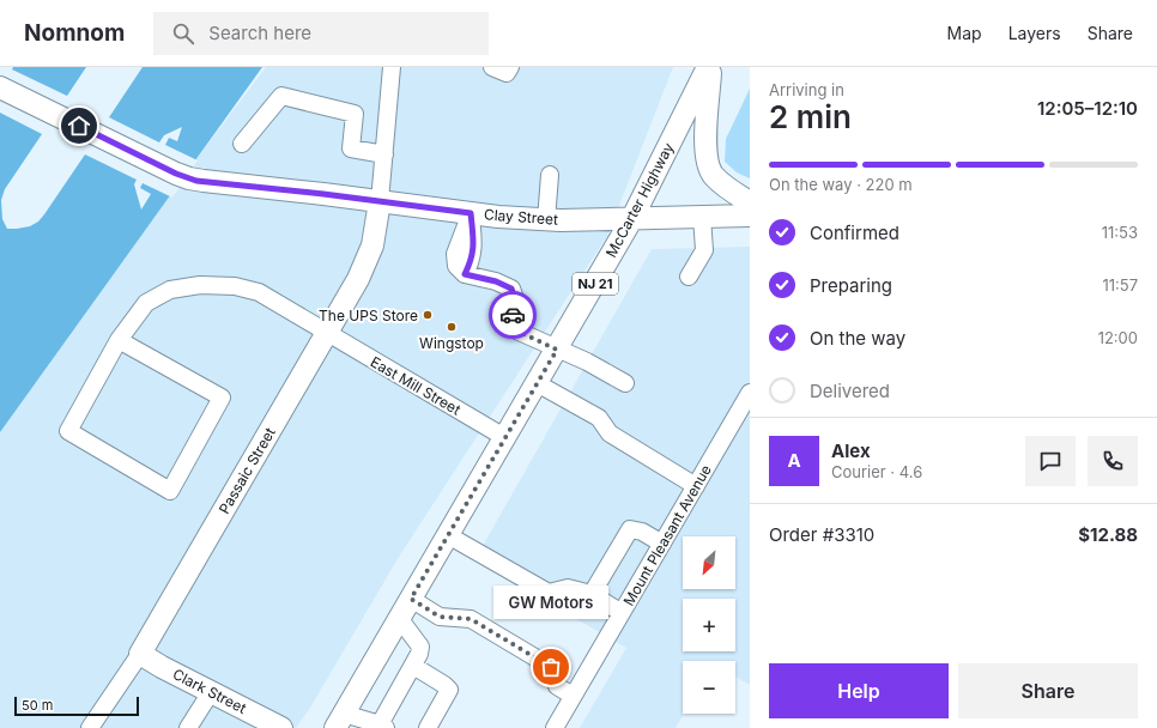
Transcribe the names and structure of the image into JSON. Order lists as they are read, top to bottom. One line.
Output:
{"streets":{"main road":["McCarter Highway","Clay Street","NJ 21","Passaic Street","Clark Street"],"street":["East Mill Street","Mount Pleasant Avenue"]},"crossings":[["McCarter Highway","Clay Street"],["McCarter Highway","East Mill Street"],["Clay Street","Passaic Street"],["East Mill Street","Passaic Street"],["Passaic Street","Clark Street"]],"places":["The UPS Store","Wingstop","GW Motors"],"scale_bar":"50 m","north":"bottom left","page":{"header":"Nomnom","search":"Search here","nav":["Map","Layers","Share"],"heading":["2 min","Arriving in","12:05–12:10"],"panel":["Alex","Courier · 4.6","Order #3310","$12.88"],"bar":"On the way · 220 m","list":[["Confirmed","11:53"],["Preparing","11:57"],["On the way","12:00"],"Delivered"],"round":"A","map_buttons":["+","−"],"bubble":"GW Motors","buttons":["Help","Share"],"scale":"50 m"}}
